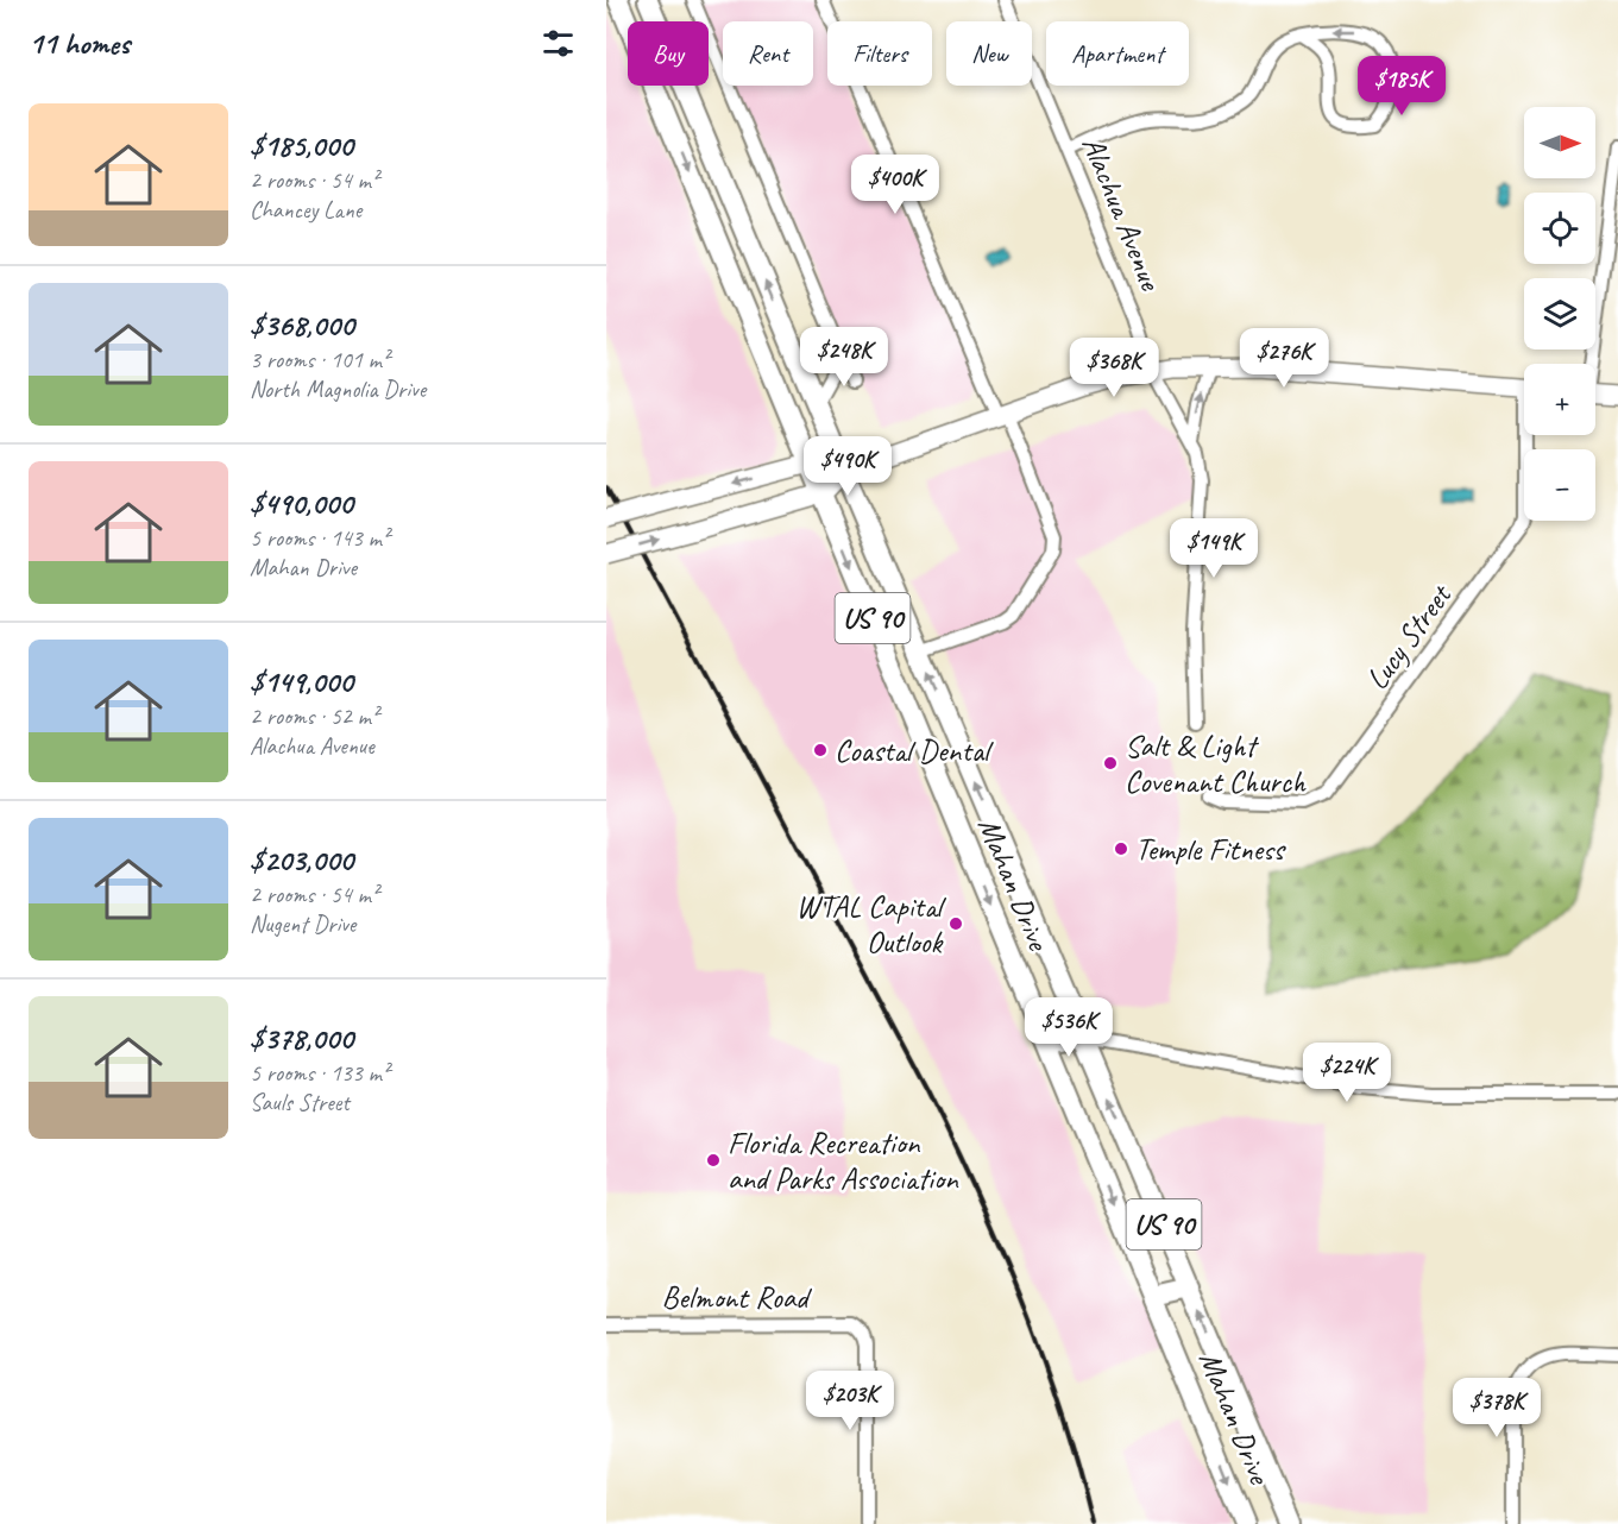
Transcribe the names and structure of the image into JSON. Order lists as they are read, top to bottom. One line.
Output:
{"streets":{"main road":["US 90","Mahan Drive"],"street":["Alachua Avenue","Lucy Street","Belmont Road"]},"crossings":[["US 90","Mahan Drive"]],"places":["Coastal Dental","Salt & Light Covenant Church","Temple Fitness","WTAL Capital Outlook","Florida Recreation and Parks Association"],"north":"right","page":{"heading":"11 homes","chip":["Buy","Rent","Filters","New","Apartment"],"price":["$185K","$400K","$248K","$276K","$368K","$490K","$149K","$536K","$224K","$203K","$378K"],"list":[{"name":"$185,000","note":"2 rooms · 54 m² · Chancey Lane"},{"name":"$368,000","note":"3 rooms · 101 m² · North Magnolia Drive"},{"name":"$490,000","note":"5 rooms · 143 m² · Mahan Drive"},{"name":"$149,000","note":"2 rooms · 52 m² · Alachua Avenue"},{"name":"$203,000","note":"2 rooms · 54 m² · Nugent Drive"},{"name":"$378,000","note":"5 rooms · 133 m² · Sauls Street"}],"map_buttons":["+","−"]}}
